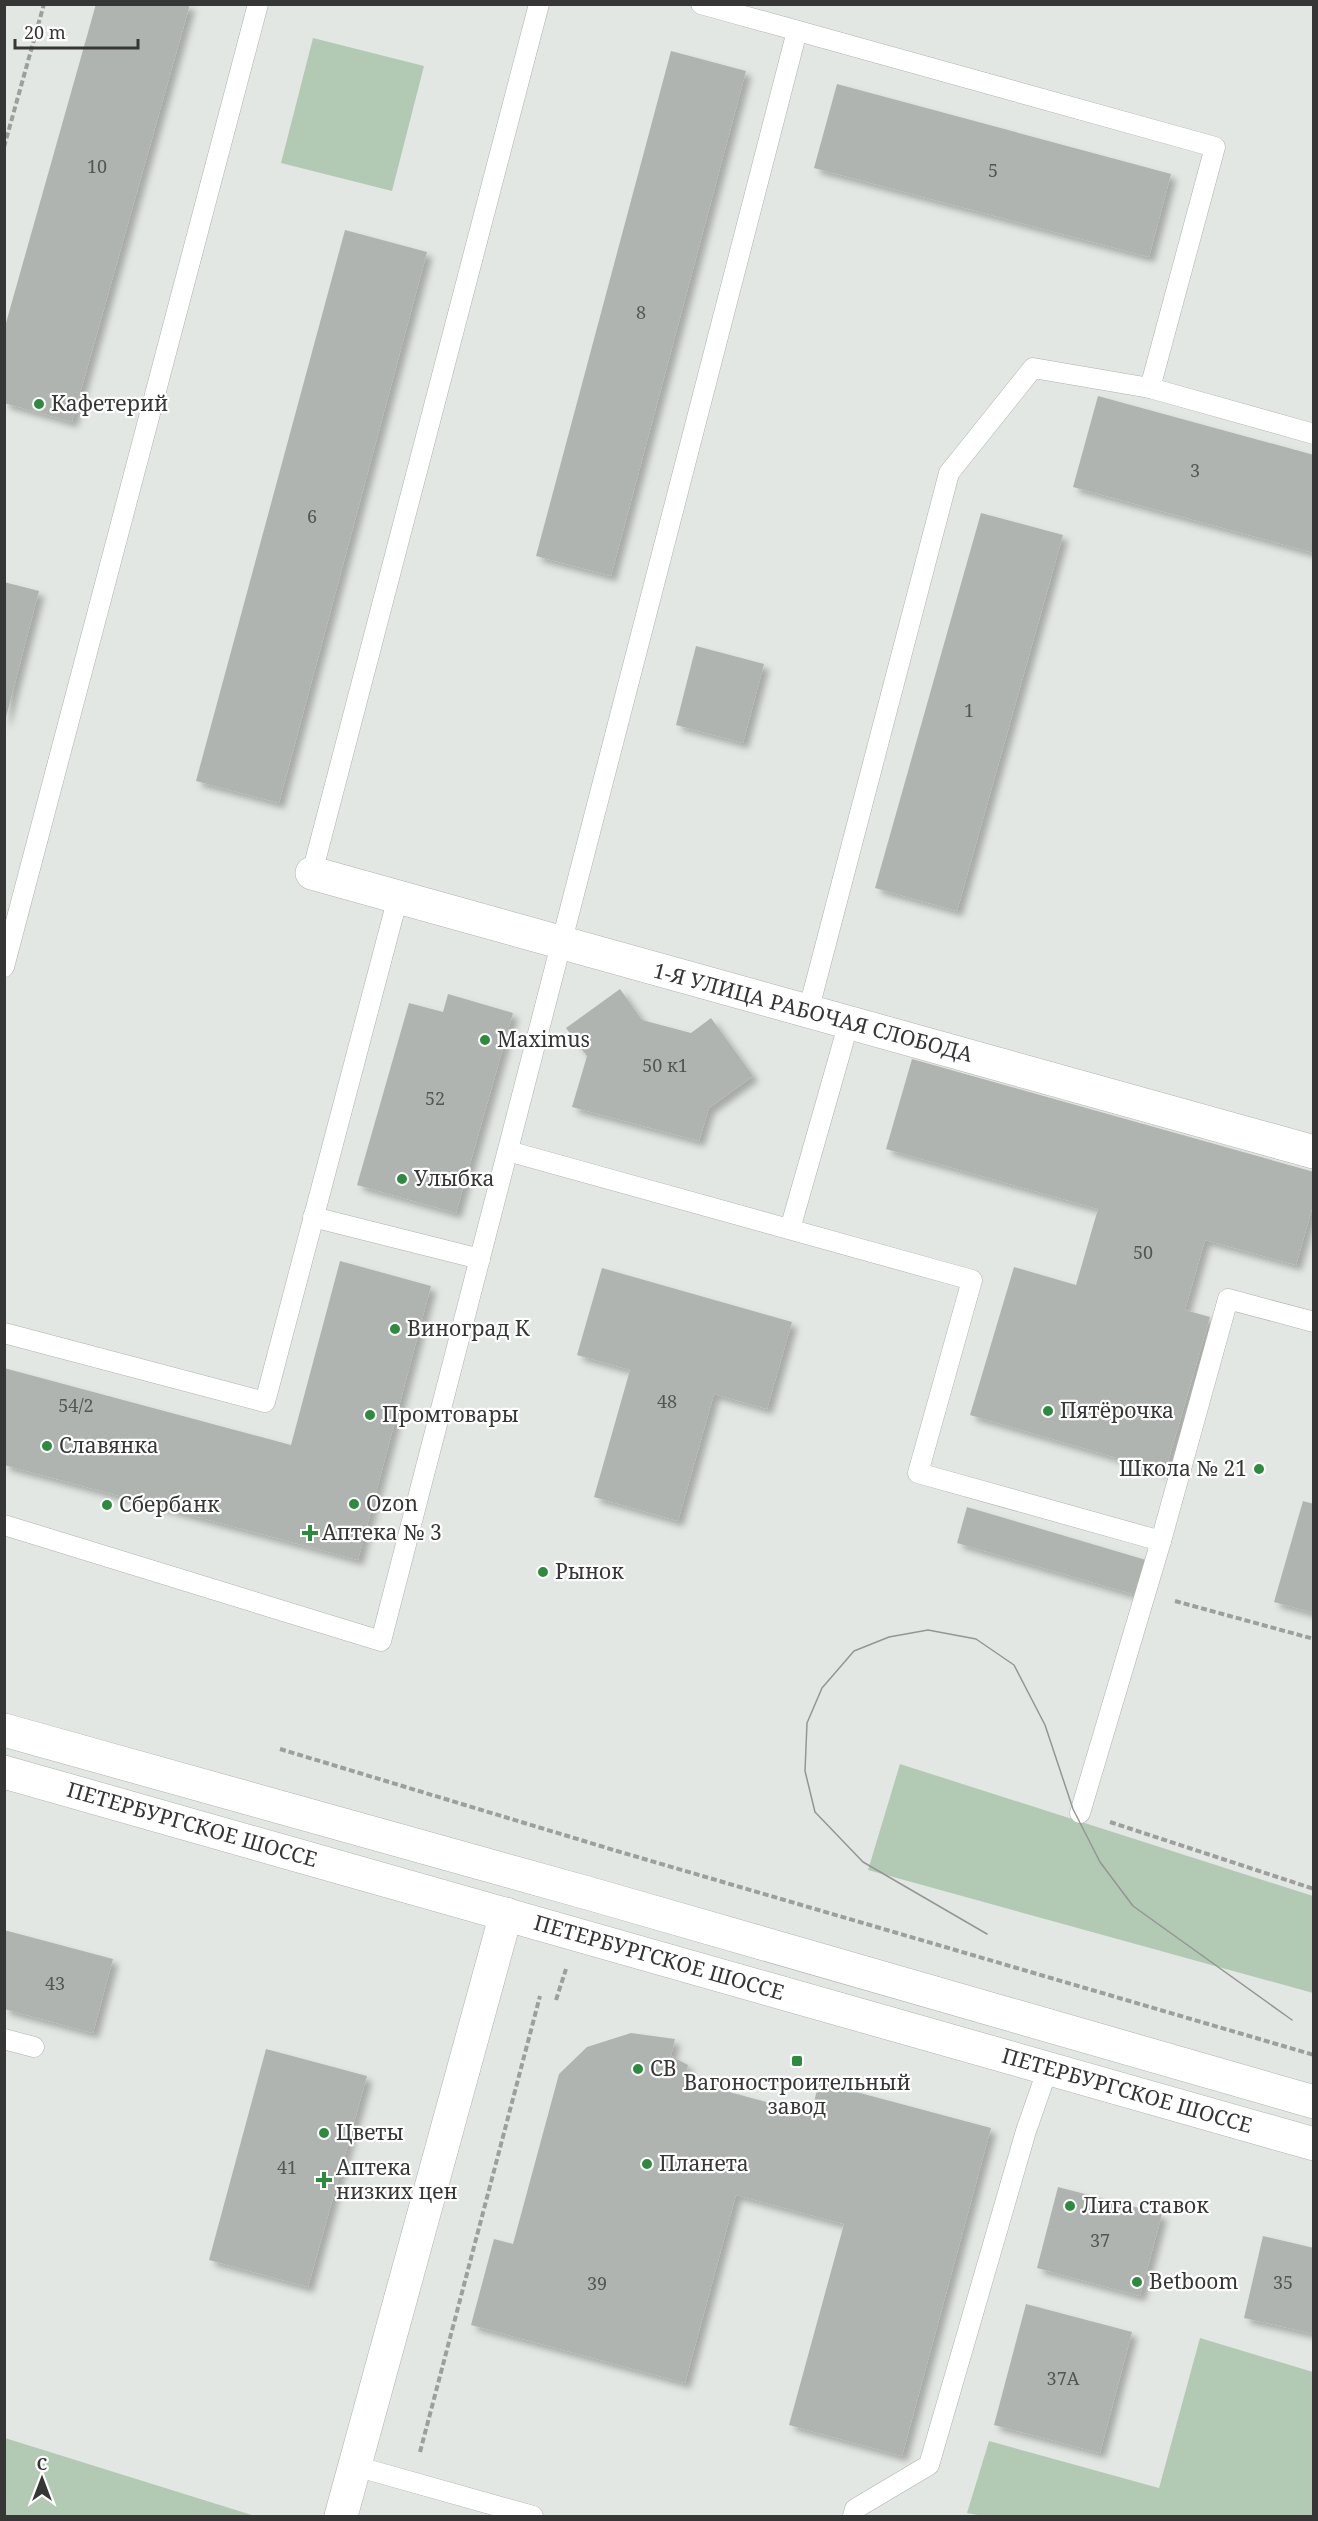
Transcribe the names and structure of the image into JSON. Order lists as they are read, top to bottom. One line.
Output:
{"streets":{"main road":["1-Я УЛИЦА РАБОЧАЯ СЛОБОДА","ПЕТЕРБУРГСКОЕ ШОССЕ"]},"places":{"other":["Кафетерий","Maximus","Улыбка","Виноград К","Пятёрочка","Промтовары","Славянка","Школа № 21","Ozon","Сбербанк","Рынок","СВ","Цветы","Планета","Лига ставок","Betboom"],"health":["Аптека № 3","Аптека низких цен"],"transit":["Вагоностроительный завод"]},"house_numbers":["10","5","8","3","6","1","50 к1","52","50","48","54/2","43","41","37","35","39","37А"],"scale_bar":"20 m","north":"top"}
